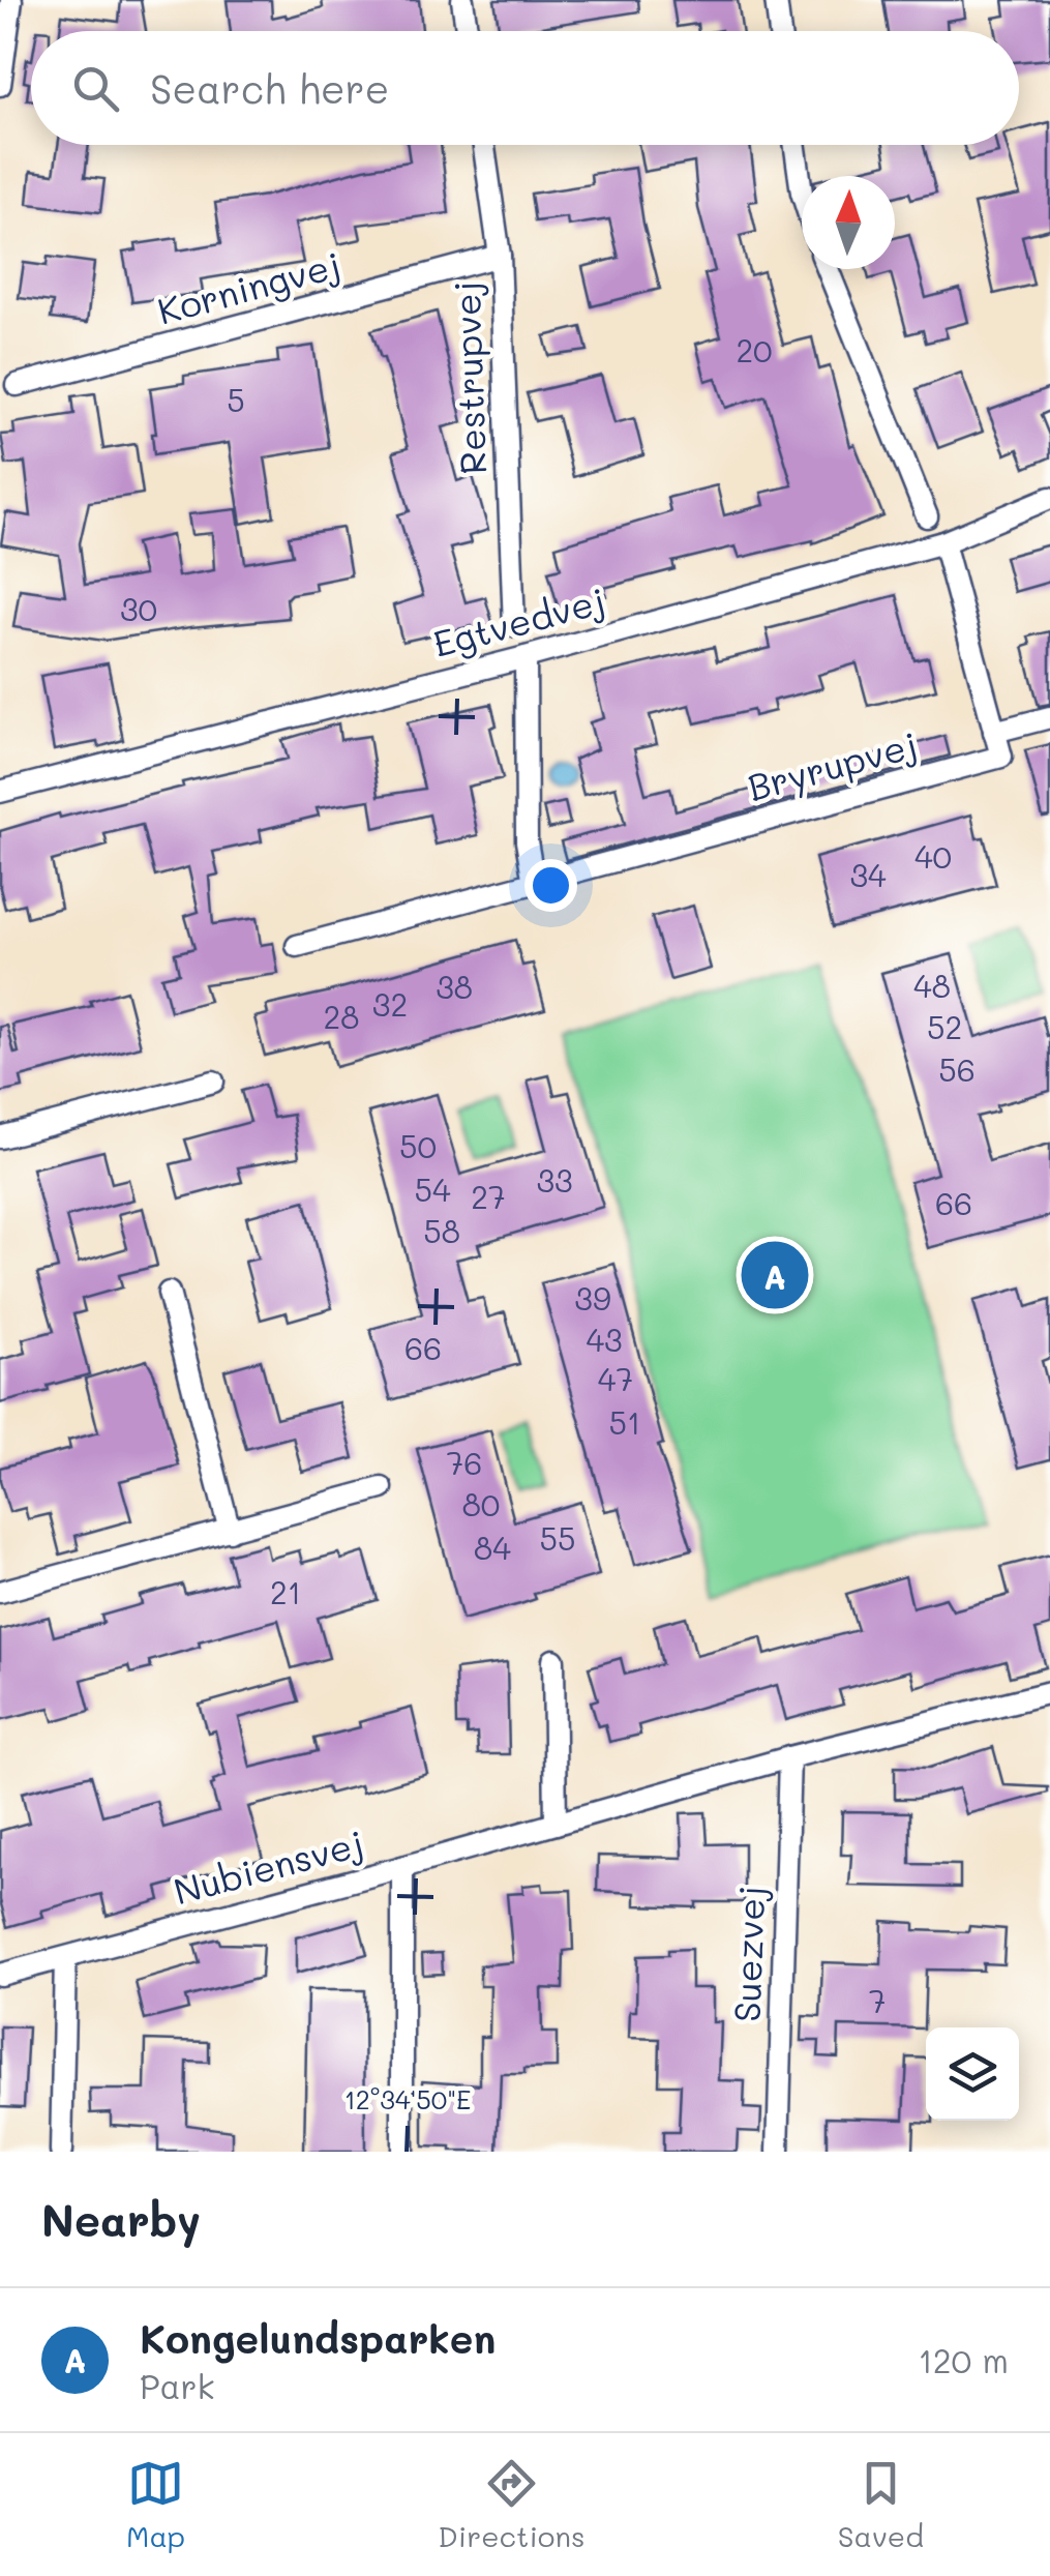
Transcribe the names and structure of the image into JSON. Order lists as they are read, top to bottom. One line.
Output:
{"streets":{"street":["Korningvej","Restrupvej","Egtvedvej","Bryrupvej","Nubiensvej","Suezvej"]},"crossings":[["Korningvej","Restrupvej"],["Nubiensvej","Suezvej"]],"house_numbers":["20","5","30","40","34","48","38","32","28","52","56","50","33","54","27","66","58","39","43","66","47","51","76","80","55","84","21","7"],"north":"top","page":{"search":"Search here","pins":"A","heading":"Nearby","list":[{"mark":"A","name":"Kongelundsparken","note":"Park","value":"120 m"}],"nav":["Map","Directions","Saved"]},"coordinates":["12°34'50\"E"]}
